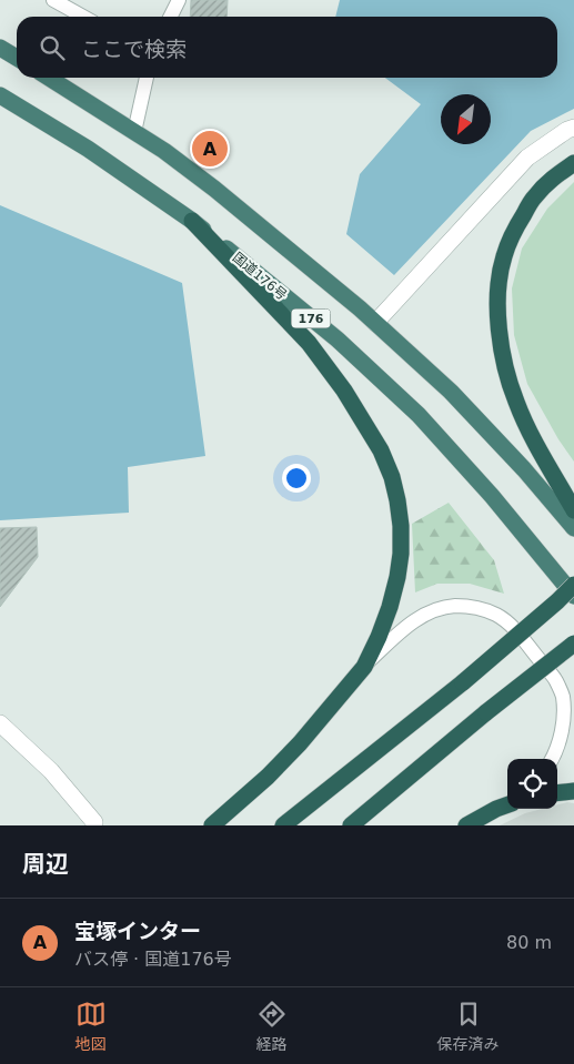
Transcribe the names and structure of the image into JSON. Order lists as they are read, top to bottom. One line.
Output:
{"streets":{"highway":["国道176号","176"]},"north":"bottom left","page":{"search":"ここで検索","pins":"A","heading":"周辺","list":[{"mark":"A","name":"宝塚インター","note":"バス停 · 国道176号","value":"80 m"}],"nav":["地図","経路","保存済み"]}}
